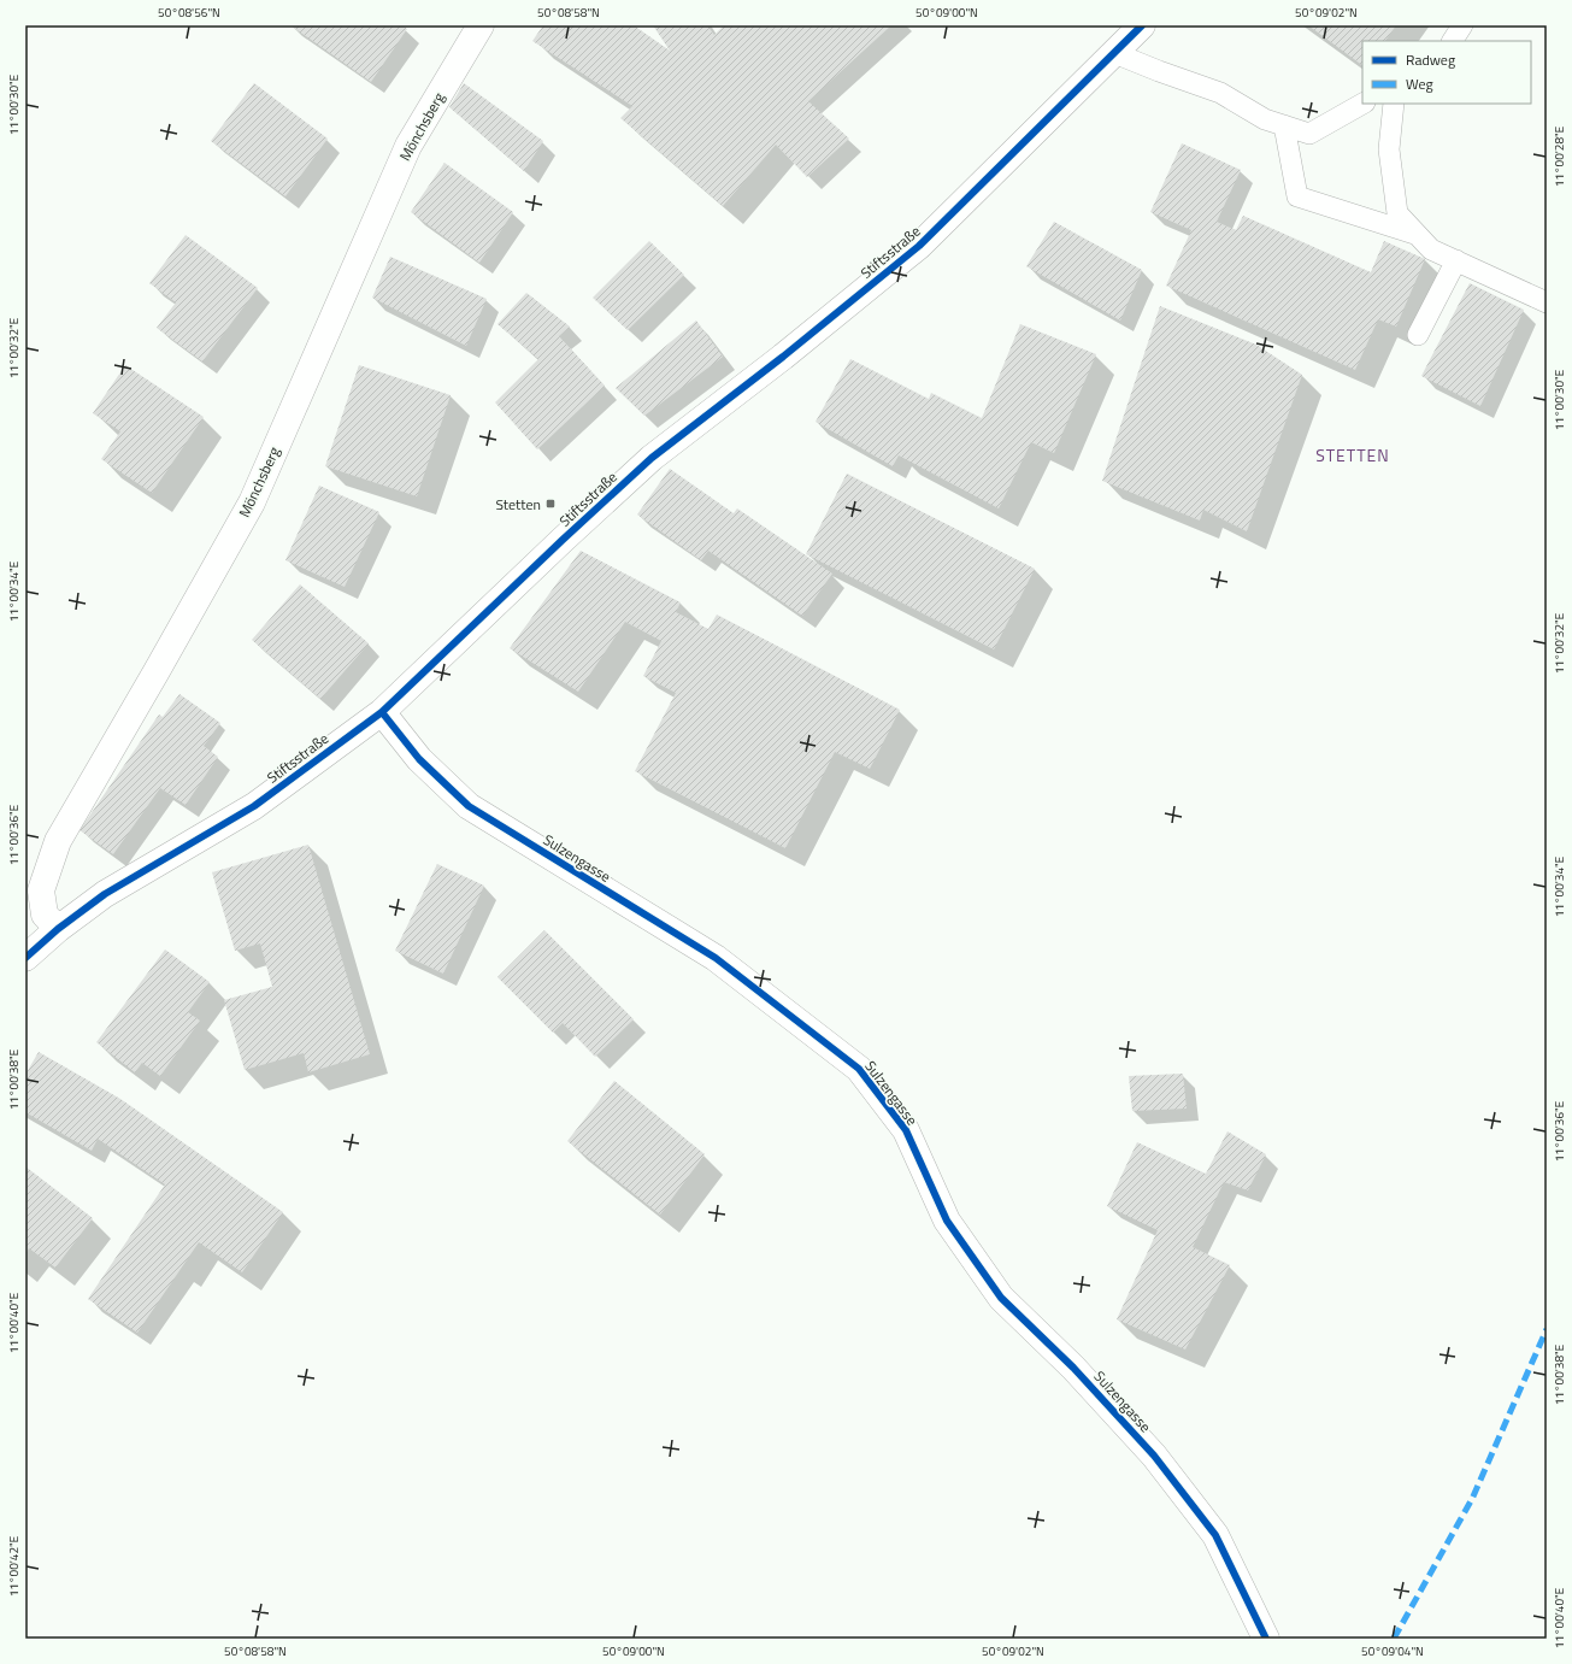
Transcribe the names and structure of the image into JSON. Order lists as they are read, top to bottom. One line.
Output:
{"streets":{"street":["Mönchsberg","Stiftsstraße","Sulzengasse"]},"crossings":[["Mönchsberg","Stiftsstraße"],["Stiftsstraße","Sulzengasse"]],"districts":["STETTEN"],"places":{"transit":["Stetten"]},"legend":["Radweg","Weg"],"coordinates":["50°08'56\"N","50°08'58\"N","50°09'00\"N","50°09'02\"N","11°00'30\"E","11°00'28\"E","11°00'32\"E","11°00'34\"E","11°00'36\"E","11°00'38\"E","11°00'40\"E","11°00'42\"E","50°09'04\"N"]}
